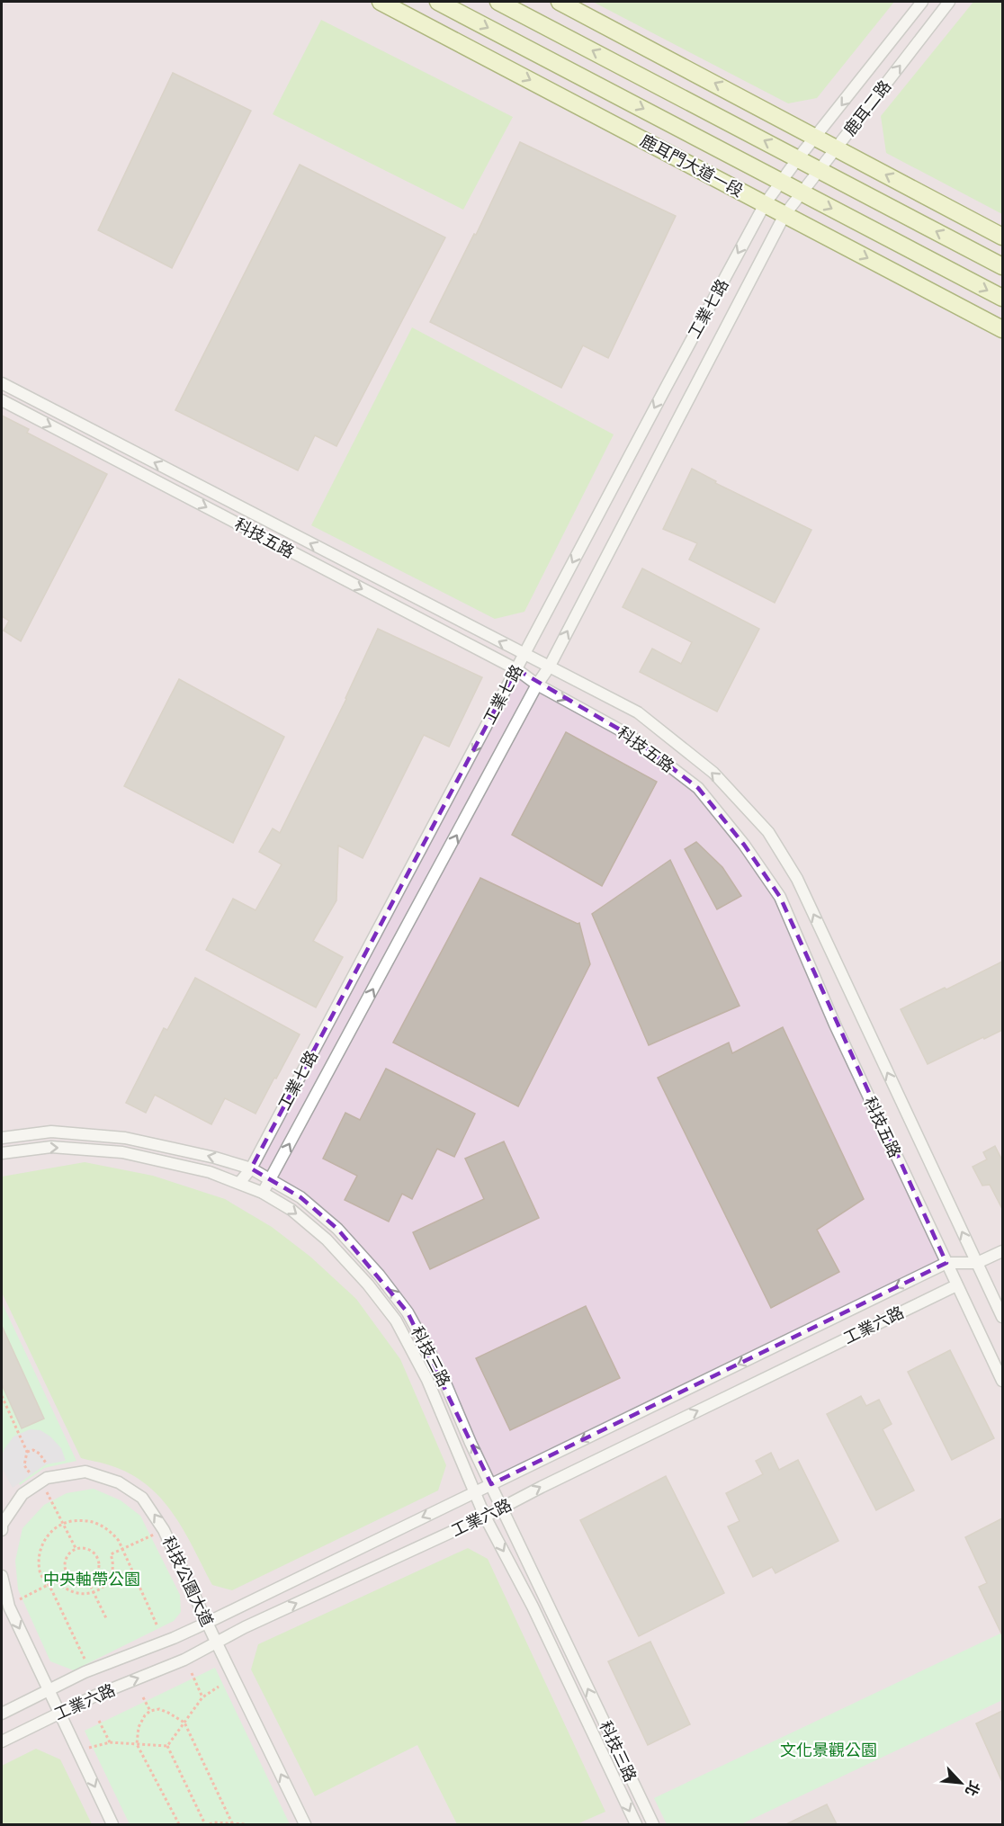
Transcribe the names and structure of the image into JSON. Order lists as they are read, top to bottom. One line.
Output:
{"streets":{"street":["鹿耳二路","鹿耳門大道一段","工業七路","科技五路","工業六路","科技三路","科技公園大道"]},"crossings":[["鹿耳二路","鹿耳門大道一段"],["鹿耳二路","工業七路"],["鹿耳門大道一段","工業七路"],["工業七路","科技五路"],["工業七路","科技三路"],["科技五路","工業六路"],["工業六路","科技三路"],["工業六路","科技公園大道"]],"one_way":["科技公園大道"],"parks":["中央軸帶公園","文化景觀公園"],"north":"bottom right"}
